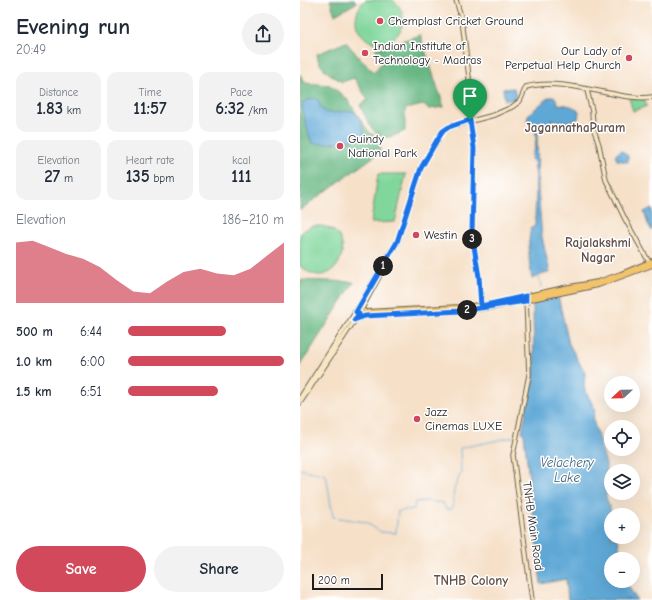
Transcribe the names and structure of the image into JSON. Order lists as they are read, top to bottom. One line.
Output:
{"streets":{"street":["TNHB Main Road"]},"districts":["JagannathaPuram","Rajalakshmi Nagar","TNHB Colony"],"water":["Velachery Lake"],"places":["Chemplast Cricket Ground","Indian Institute of Technology - Madras","Our Lady of Perpetual Help Church","Guindy National Park","Westin","Jazz Cinemas LUXE"],"scale_bar":"200 m","north":"left","page":{"heading":["Evening run","20:49"],"stats":[["Distance","1.83 km"],["Time","11:57"],["Pace","6:32 /km"],["Elevation","27 m"],["Heart rate","135 bpm"],["kcal","111"]],"chart":["Elevation","186–210 m"],"pins":["3","1","2"],"list":[{"name":"500 m","note":"6:44"},{"name":"1.0 km","note":"6:00"},{"name":"1.5 km","note":"6:51"}],"map_buttons":["+","−"],"buttons":["Save","Share"],"scale":"200 m"}}
